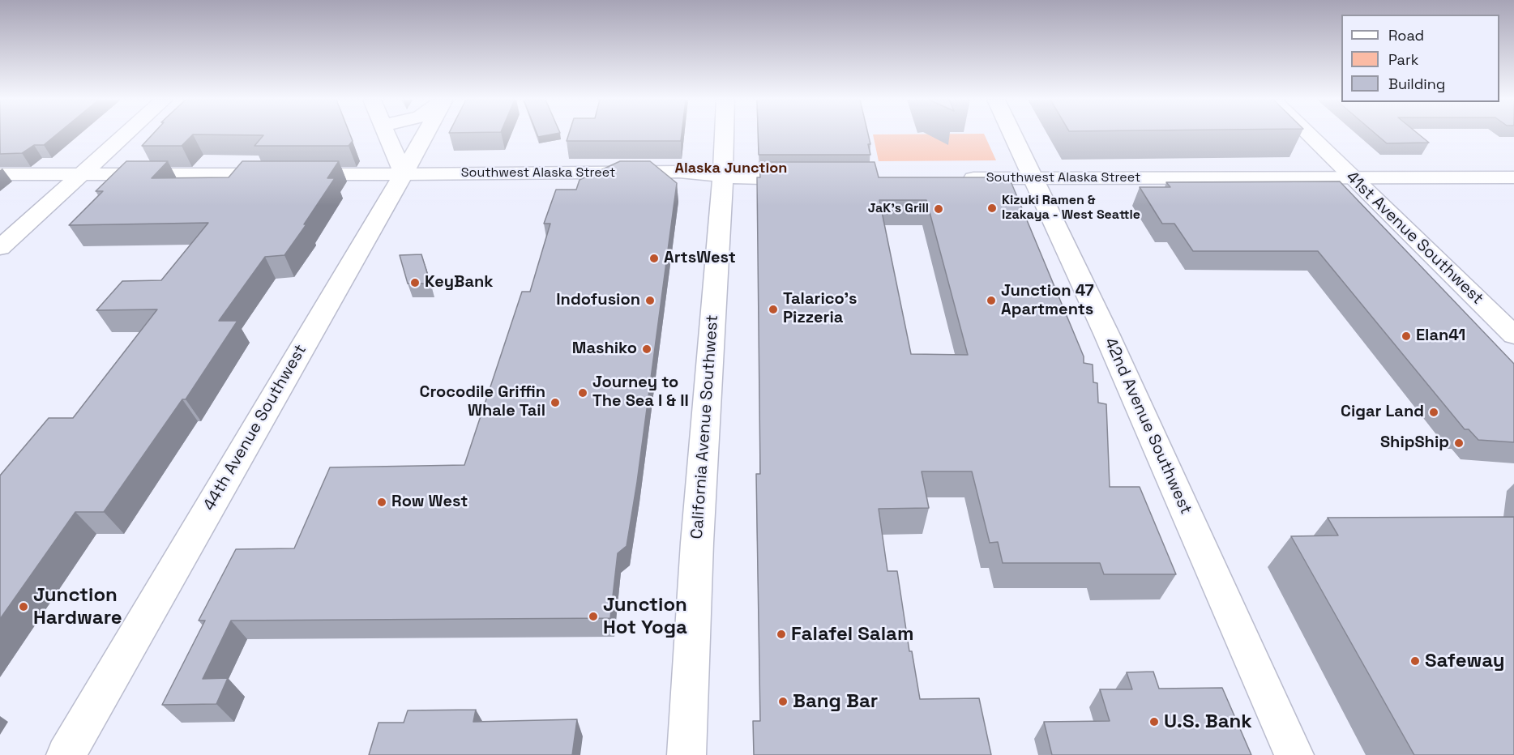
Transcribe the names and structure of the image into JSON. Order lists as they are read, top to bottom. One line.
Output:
{"streets":{"street":["Southwest Alaska Street","41st Avenue Southwest","42nd Avenue Southwest","California Avenue Southwest","44th Avenue Southwest"]},"crossings":[["Southwest Alaska Street","41st Avenue Southwest"],["Southwest Alaska Street","42nd Avenue Southwest"],["Southwest Alaska Street","California Avenue Southwest"],["Southwest Alaska Street","44th Avenue Southwest"]],"districts":["Alaska Junction"],"places":["Kizuki Ramen & Izakaya - West Seattle","JaK's Grill","ArtsWest","KeyBank","Indofusion","Junction 47 Apartments","Talarico's Pizzeria","Elan41","Mashiko","Journey to The Sea I & II","Crocodile Griffin Whale Tail","Cigar Land","ShipShip","Row West","Junction Hardware","Junction Hot Yoga","Falafel Salam","Safeway","Bang Bar","U.S. Bank"],"legend":["Road","Park","Building"]}
